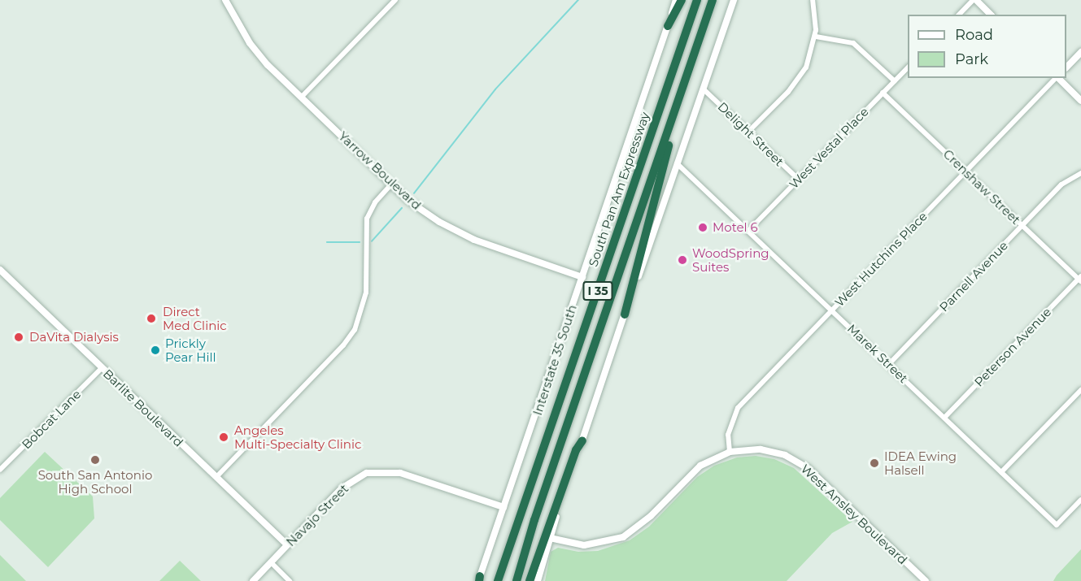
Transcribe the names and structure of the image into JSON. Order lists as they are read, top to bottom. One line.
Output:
{"streets":{"highway":["South Pan Am Expressway","I 35"],"main road":["Interstate 35 South"],"street":["Delight Street","West Vestal Place","Yarrow Boulevard","Crenshaw Street","West Hutchins Place","Parnell Avenue","Peterson Avenue","Marek Street","Barlite Boulevard","Bobcat Lane","West Ansley Boulevard","Navajo Street"]},"crossings":[["Delight Street","West Vestal Place"],["West Vestal Place","Crenshaw Street"],["West Vestal Place","Marek Street"],["Yarrow Boulevard","Interstate 35 South"],["Crenshaw Street","West Hutchins Place"],["Crenshaw Street","Parnell Avenue"],["Crenshaw Street","Peterson Avenue"],["West Hutchins Place","Marek Street"],["West Hutchins Place","West Ansley Boulevard"],["Parnell Avenue","Marek Street"],["Peterson Avenue","Marek Street"],["Interstate 35 South","Navajo Street"],["Barlite Boulevard","Bobcat Lane"],["Barlite Boulevard","Navajo Street"]],"places":["Motel 6","WoodSpring Suites","Direct Med Clinic","DaVita Dialysis","Prickly Pear Hill","Angeles Multi-Specialty Clinic","South San Antonio High School","IDEA Ewing Halsell"],"legend":["Road","Park"]}
